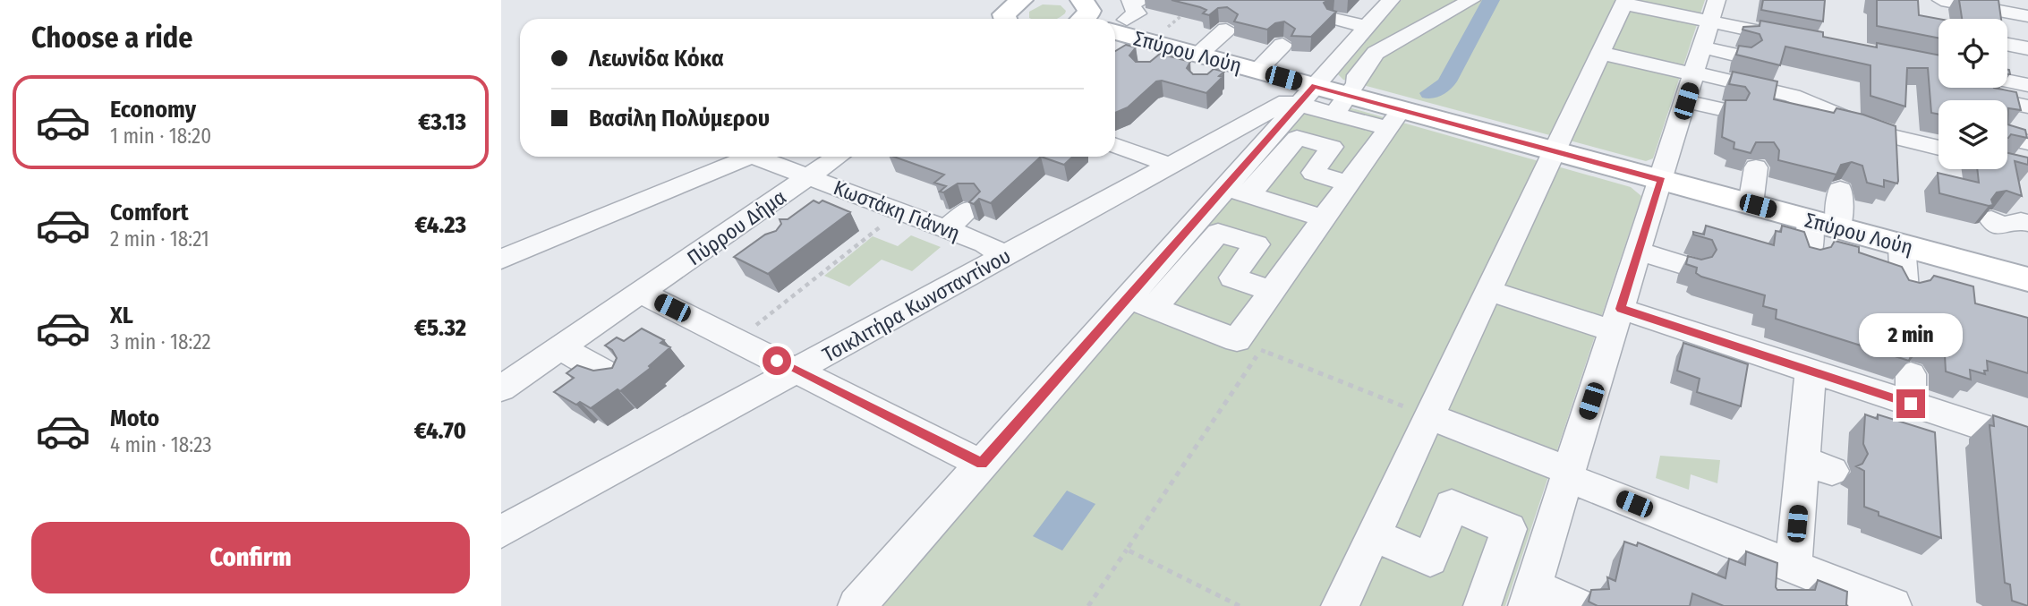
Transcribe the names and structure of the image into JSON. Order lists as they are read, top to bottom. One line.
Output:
{"streets":{"street":["Σπύρου Λούη","Κωστάκη Γιάννη","Πύρρου Δήμα","Τσικλιτήρα Κωνσταντίνου"]},"crossings":[["Σπύρου Λούη","Τσικλιτήρα Κωνσταντίνου"],["Κωστάκη Γιάννη","Πύρρου Δήμα"],["Κωστάκη Γιάννη","Τσικλιτήρα Κωνσταντίνου"]],"page":{"heading":"Choose a ride","banner":["Λεωνίδα Κόκα","Βασίλη Πολύμερου"],"list":[{"name":"Economy","note":"1 min · 18:20","value":"€3.13"},{"name":"Comfort","note":"2 min · 18:21","value":"€4.23"},{"name":"XL","note":"3 min · 18:22","value":"€5.32"},{"name":"Moto","note":"4 min · 18:23","value":"€4.70"}],"bubble":"2 min","buttons":"Confirm"}}
